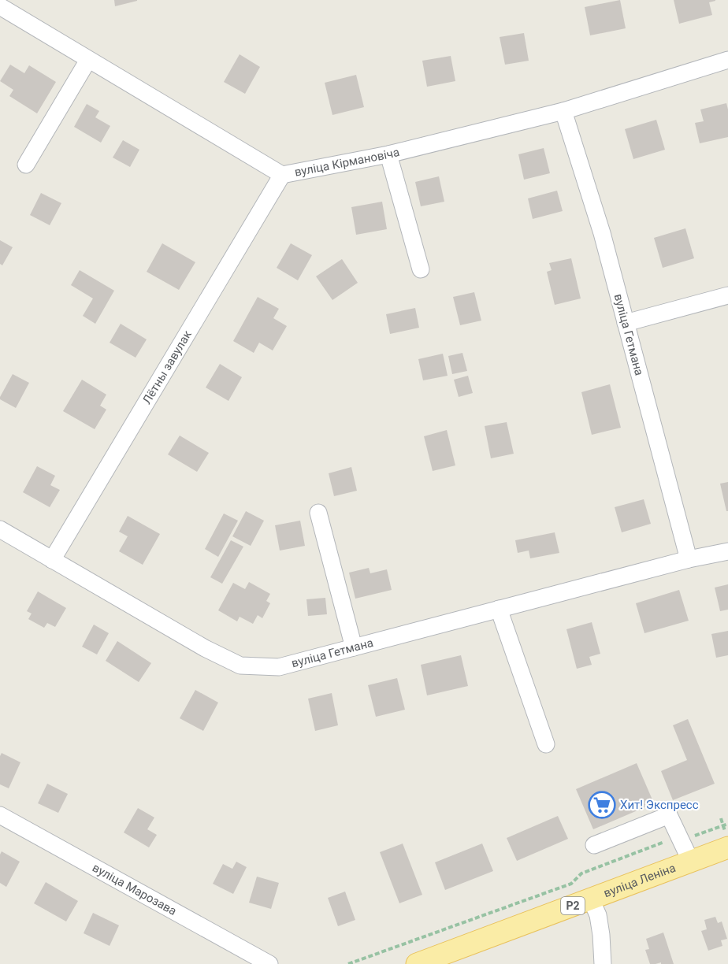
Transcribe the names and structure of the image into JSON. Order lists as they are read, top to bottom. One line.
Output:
{"streets":{"main road":["вуліца Леніна","Р2"],"street":["вуліца Кірмановіча","вуліца Гетмана","Лётны завулак","вуліца Марозава"]},"crossings":[["вуліца Кірмановіча","вуліца Гетмана"],["вуліца Кірмановіча","Лётны завулак"],["вуліца Гетмана","Лётны завулак"]],"places":{"supermarket":["Хит! Экспресс"]}}
